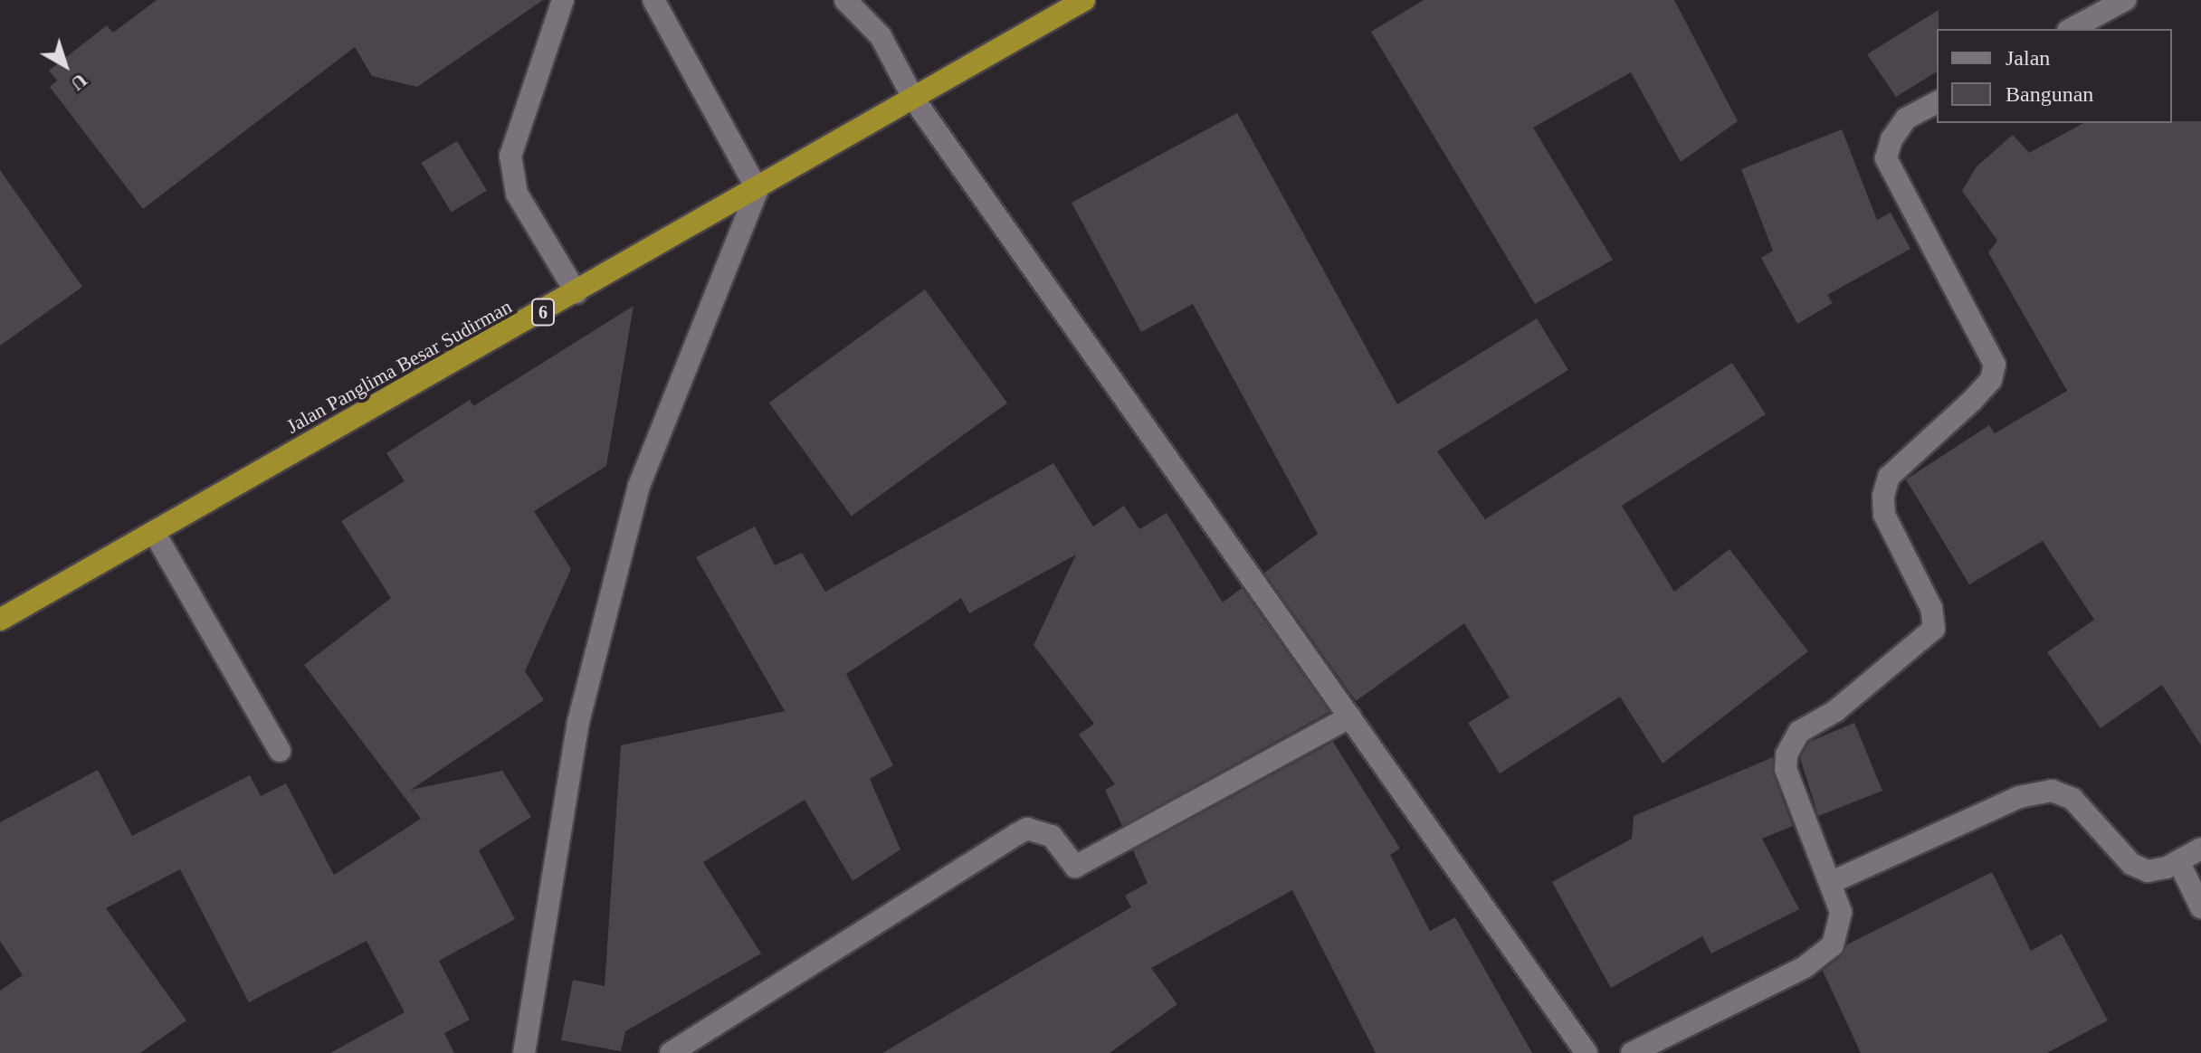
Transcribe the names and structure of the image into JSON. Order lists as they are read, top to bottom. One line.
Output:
{"streets":{"highway":["6","Jalan Panglima Besar Sudirman"]},"legend":["Jalan","Bangunan"],"north":"bottom right"}
